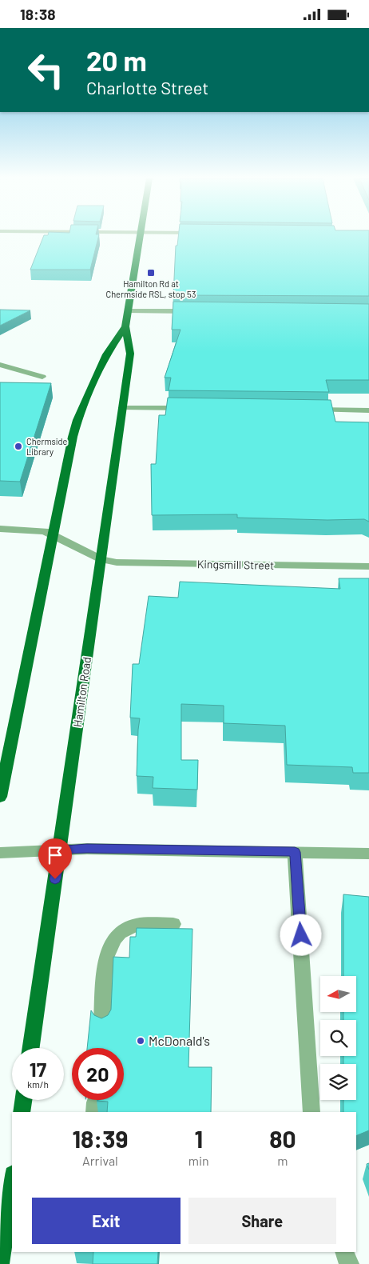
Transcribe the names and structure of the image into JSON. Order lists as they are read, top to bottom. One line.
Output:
{"streets":{"main road":["Hamilton Road"],"street":["Kingsmill Street"]},"crossings":[["Kingsmill Street","Hamilton Road"]],"places":{"transit":["Hamilton Rd at Chermside RSL, stop 53"],"other":["Chermside Library","McDonald's"]},"north":"left","page":{"status":"18:38","turn":["20 m","Charlotte Street"],"speed":"17 km/h","limit":"20","eta":["18:39","Arrival","1","min","80","m"],"buttons":["Exit","Share"]}}
